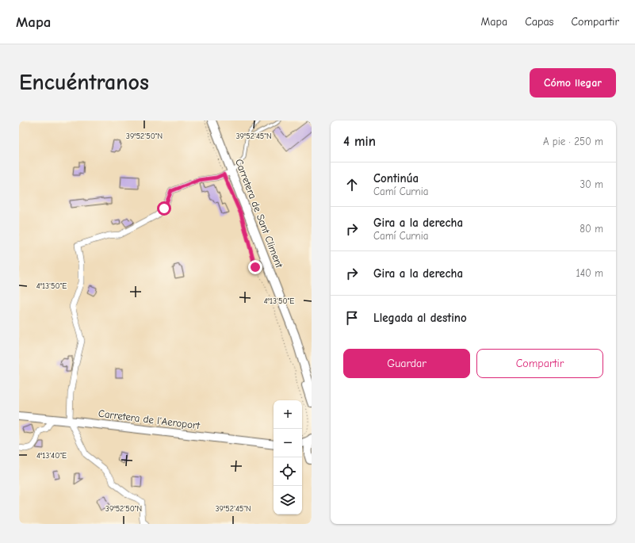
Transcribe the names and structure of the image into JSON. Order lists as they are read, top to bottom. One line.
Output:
{"streets":{"main road":["Carretera de Sant Climent","Carretera de l'Aeroport"]},"page":{"header":"Mapa","nav":["Mapa","Capas","Compartir"],"buttons":["Cómo llegar",["Guardar","Compartir"]],"title":"Encuéntranos","heading":["4 min","A pie · 250 m"],"list":[["Continúa","Camí Curnia","30 m"],["Gira a la derecha","Camí Curnia","80 m"],["Gira a la derecha","140 m"],"Llegada al destino"],"map_buttons":["+","−"]},"coordinates":["39°52'50\"N","39°52'45\"N","4°13'50\"E","4°13'40\"E"]}
